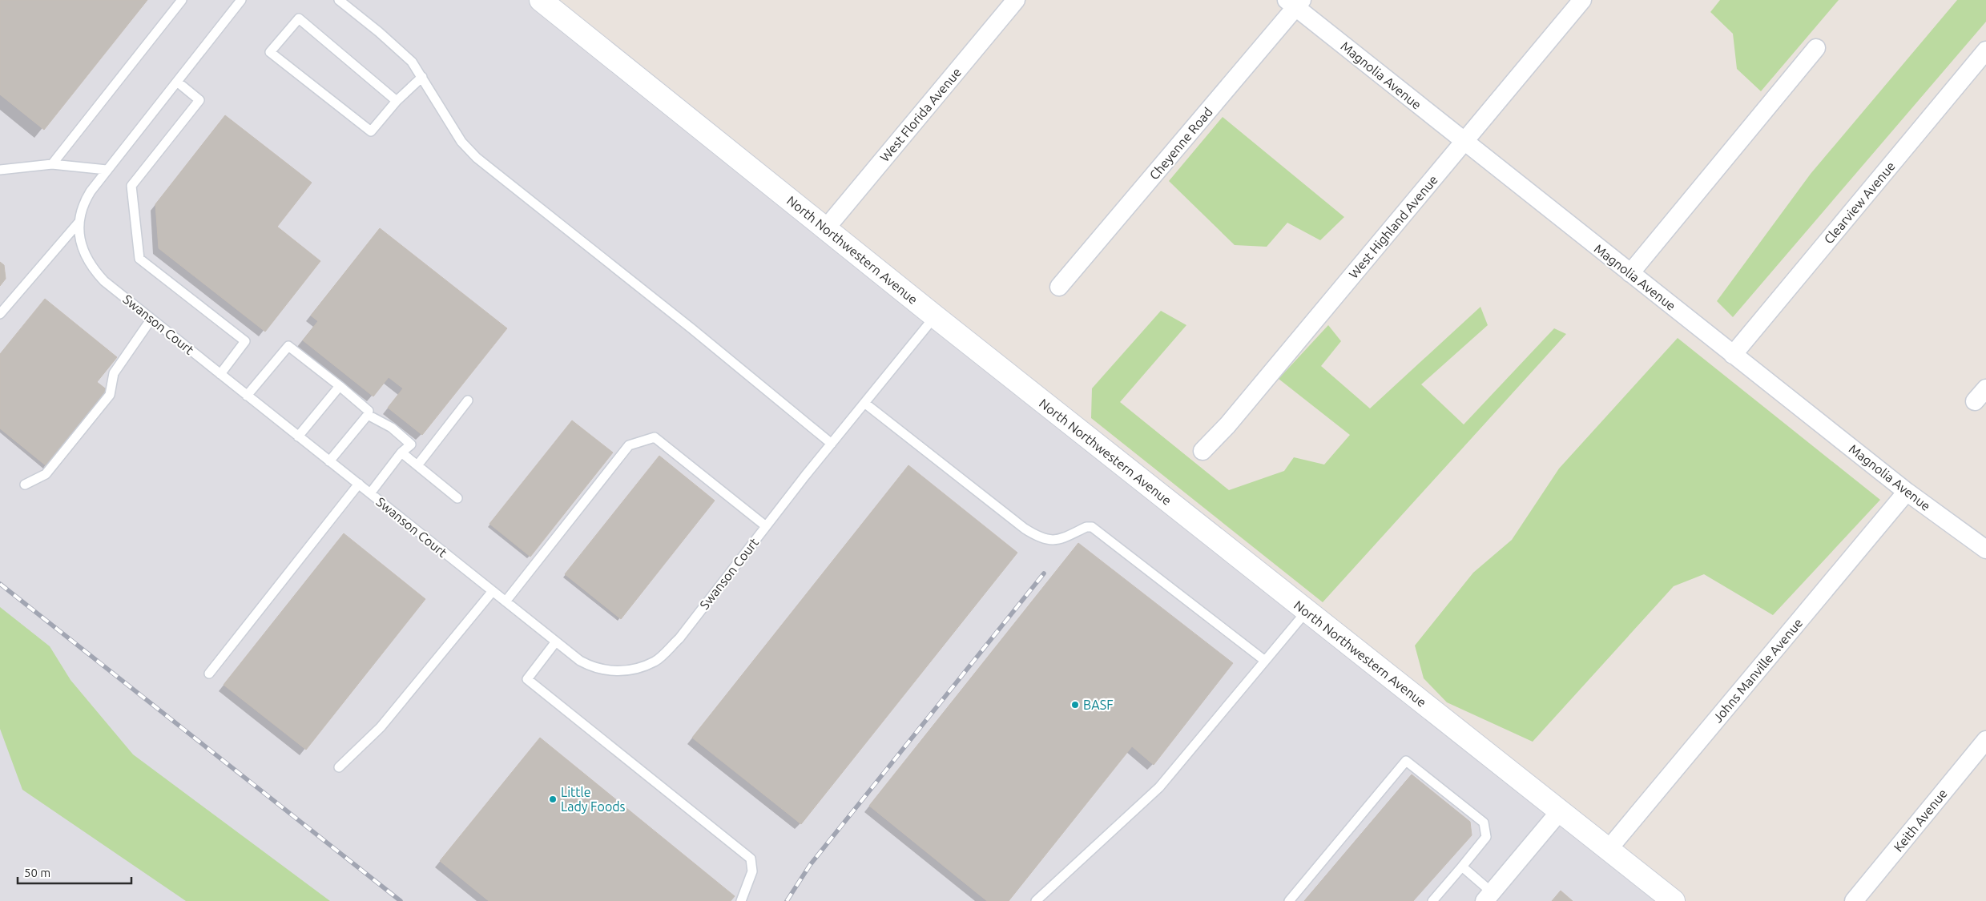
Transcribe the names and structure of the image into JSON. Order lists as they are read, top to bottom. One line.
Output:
{"streets":{"street":["Magnolia Avenue","West Florida Avenue","Cheyenne Road","Clearview Avenue","West Highland Avenue","North Northwestern Avenue","Johns Manville Avenue","Keith Avenue"],"lane":["Swanson Court"]},"crossings":[["Magnolia Avenue","Cheyenne Road"],["Magnolia Avenue","Clearview Avenue"],["Magnolia Avenue","West Highland Avenue"],["Magnolia Avenue","Johns Manville Avenue"],["West Florida Avenue","North Northwestern Avenue"],["North Northwestern Avenue","Swanson Court"],["North Northwestern Avenue","Johns Manville Avenue"]],"places":["BASF","Little Lady Foods"],"scale_bar":"50 m"}
